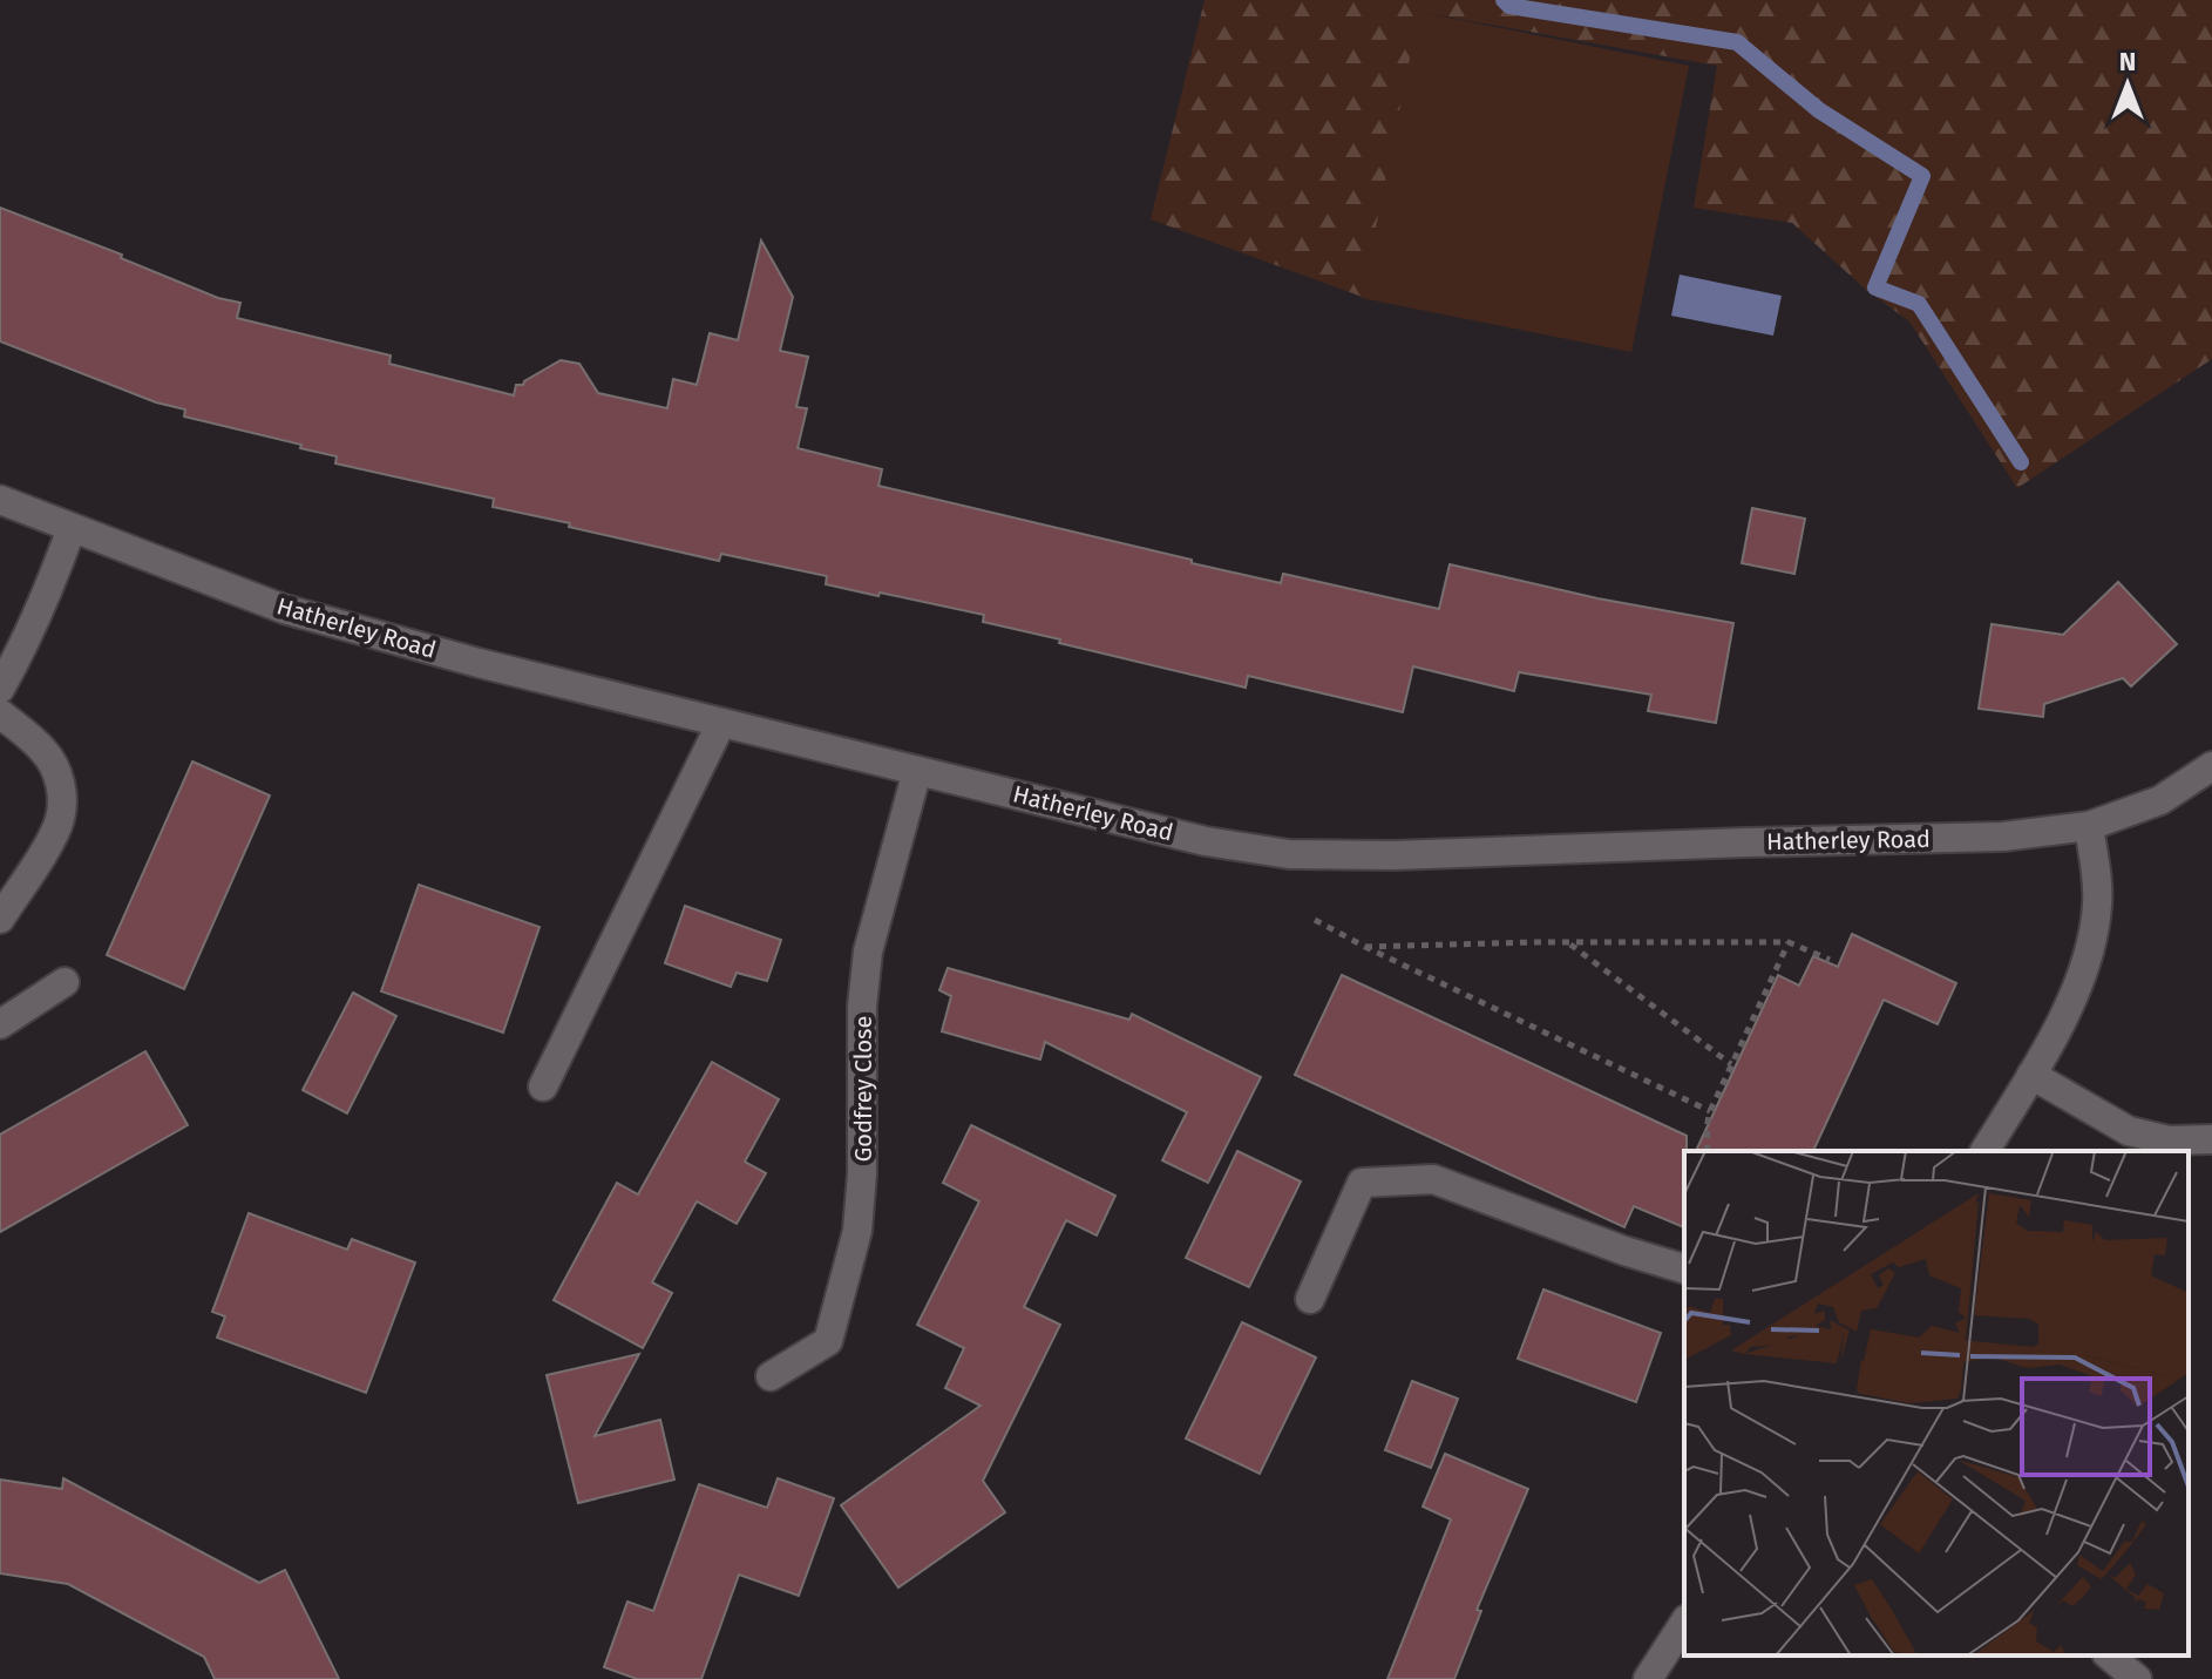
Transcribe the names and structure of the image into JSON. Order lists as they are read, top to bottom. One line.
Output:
{"streets":{"street":["Hatherley Road","Godfrey Close"]},"crossings":[["Hatherley Road","Godfrey Close"]],"north":"top"}
